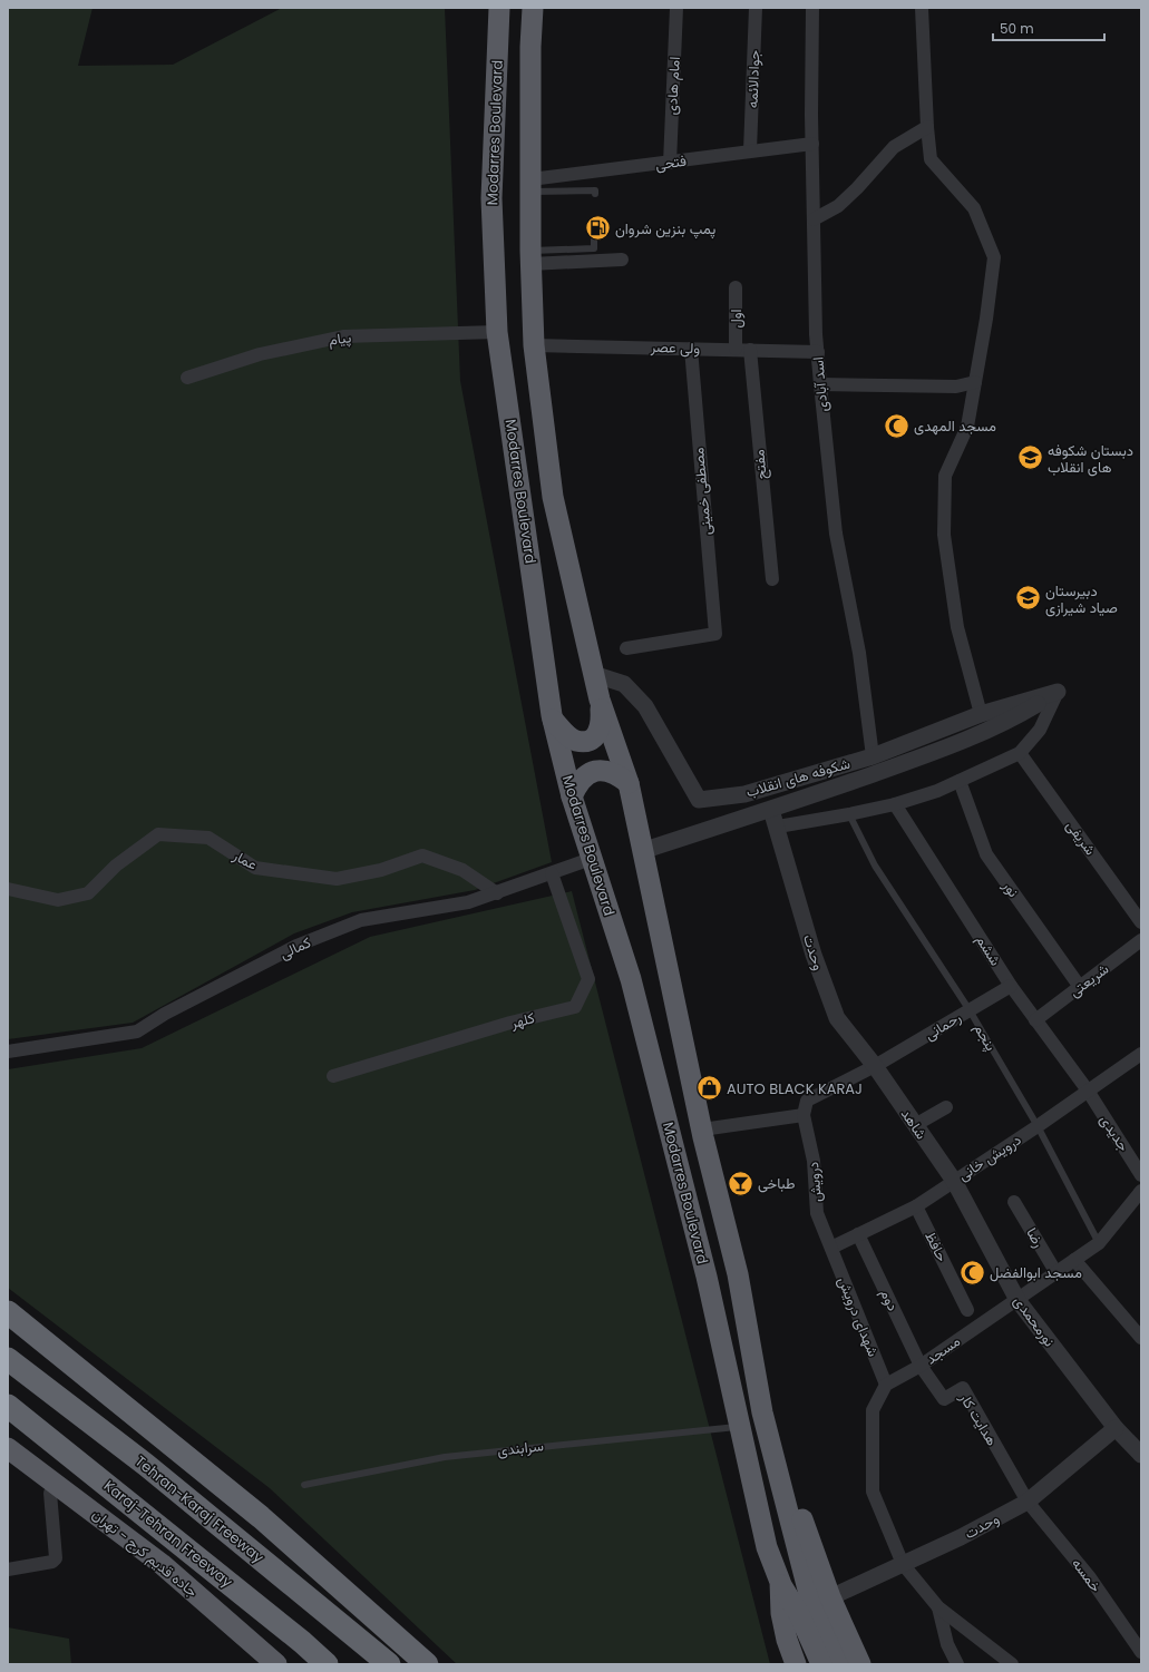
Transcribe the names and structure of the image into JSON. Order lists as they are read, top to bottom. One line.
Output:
{"streets":{"highway":["Modarres Boulevard","Tehran-Karaj Freeway","Karaj-Tehran Freeway","جاده قدیم کرج - تهران"],"street":["جوادالائمه","امام هادی","فتحی","اول","پیام","ولی عصر","اسد آبادی","مفتح","مصطفی خمینی","شکوفه های انقلاب","شریفی","عمار","نور","کمالی","ششم","وحدت","شریعتی","کلهر","رحمانی","شاهد","جدیدی","درویش خانی","درویش","رضا","حافظ","دوم","شهدای درویش","نورمحمدی","مسجد","هدایت کار","خمسه"],"lane":["پنجم","سرابندی"]},"crossings":[["جوادالائمه","فتحی"],["امام هادی","فتحی"],["Modarres Boulevard","پیام"],["Modarres Boulevard","کمالی"],["Modarres Boulevard","سرابندی"],["فتحی","اسد آبادی"],["اول","ولی عصر"],["ولی عصر","اسد آبادی"],["ولی عصر","مفتح"],["ولی عصر","مصطفی خمینی"],["اسد آبادی","شکوفه های انقلاب"],["شکوفه های انقلاب","وحدت"],["عمار","کمالی"],["نور","شریعتی"],["کمالی","کلهر"],["ششم","شریعتی"],["ششم","رحمانی"],["ششم","جدیدی"],["ششم","درویش خانی"],["وحدت","رحمانی"],["وحدت","شاهد"],["وحدت","نورمحمدی"],["وحدت","هدایت کار"],["وحدت","خمسه"],["رحمانی","پنجم"],["رحمانی","شاهد"],["رحمانی","درویش"],["پنجم","درویش خانی"],["پنجم","مسجد"],["شاهد","درویش خانی"],["شاهد","نورمحمدی"],["جدیدی","درویش خانی"],["درویش خانی","درویش"],["درویش خانی","حافظ"],["درویش خانی","دوم"],["درویش خانی","شهدای درویش"],["درویش خانی","نورمحمدی"],["درویش","شهدای درویش"],["رضا","مسجد"],["دوم","مسجد"],["دوم","هدایت کار"],["شهدای درویش","مسجد"],["نورمحمدی","مسجد"],["مسجد","هدایت کار"],["هدایت کار","خمسه"]],"places":{"fuel station":["پمپ بنزین شروان"],"mosque":["مسجد المهدی","مسجد ابوالفضل"],"school or university":["دبستان شکوفه های انقلاب","دبیرستان صیاد شیرازی"],"shop":["AUTO BLACK KARAJ"],"bar":["طباخی"]},"scale_bar":"50 m"}
